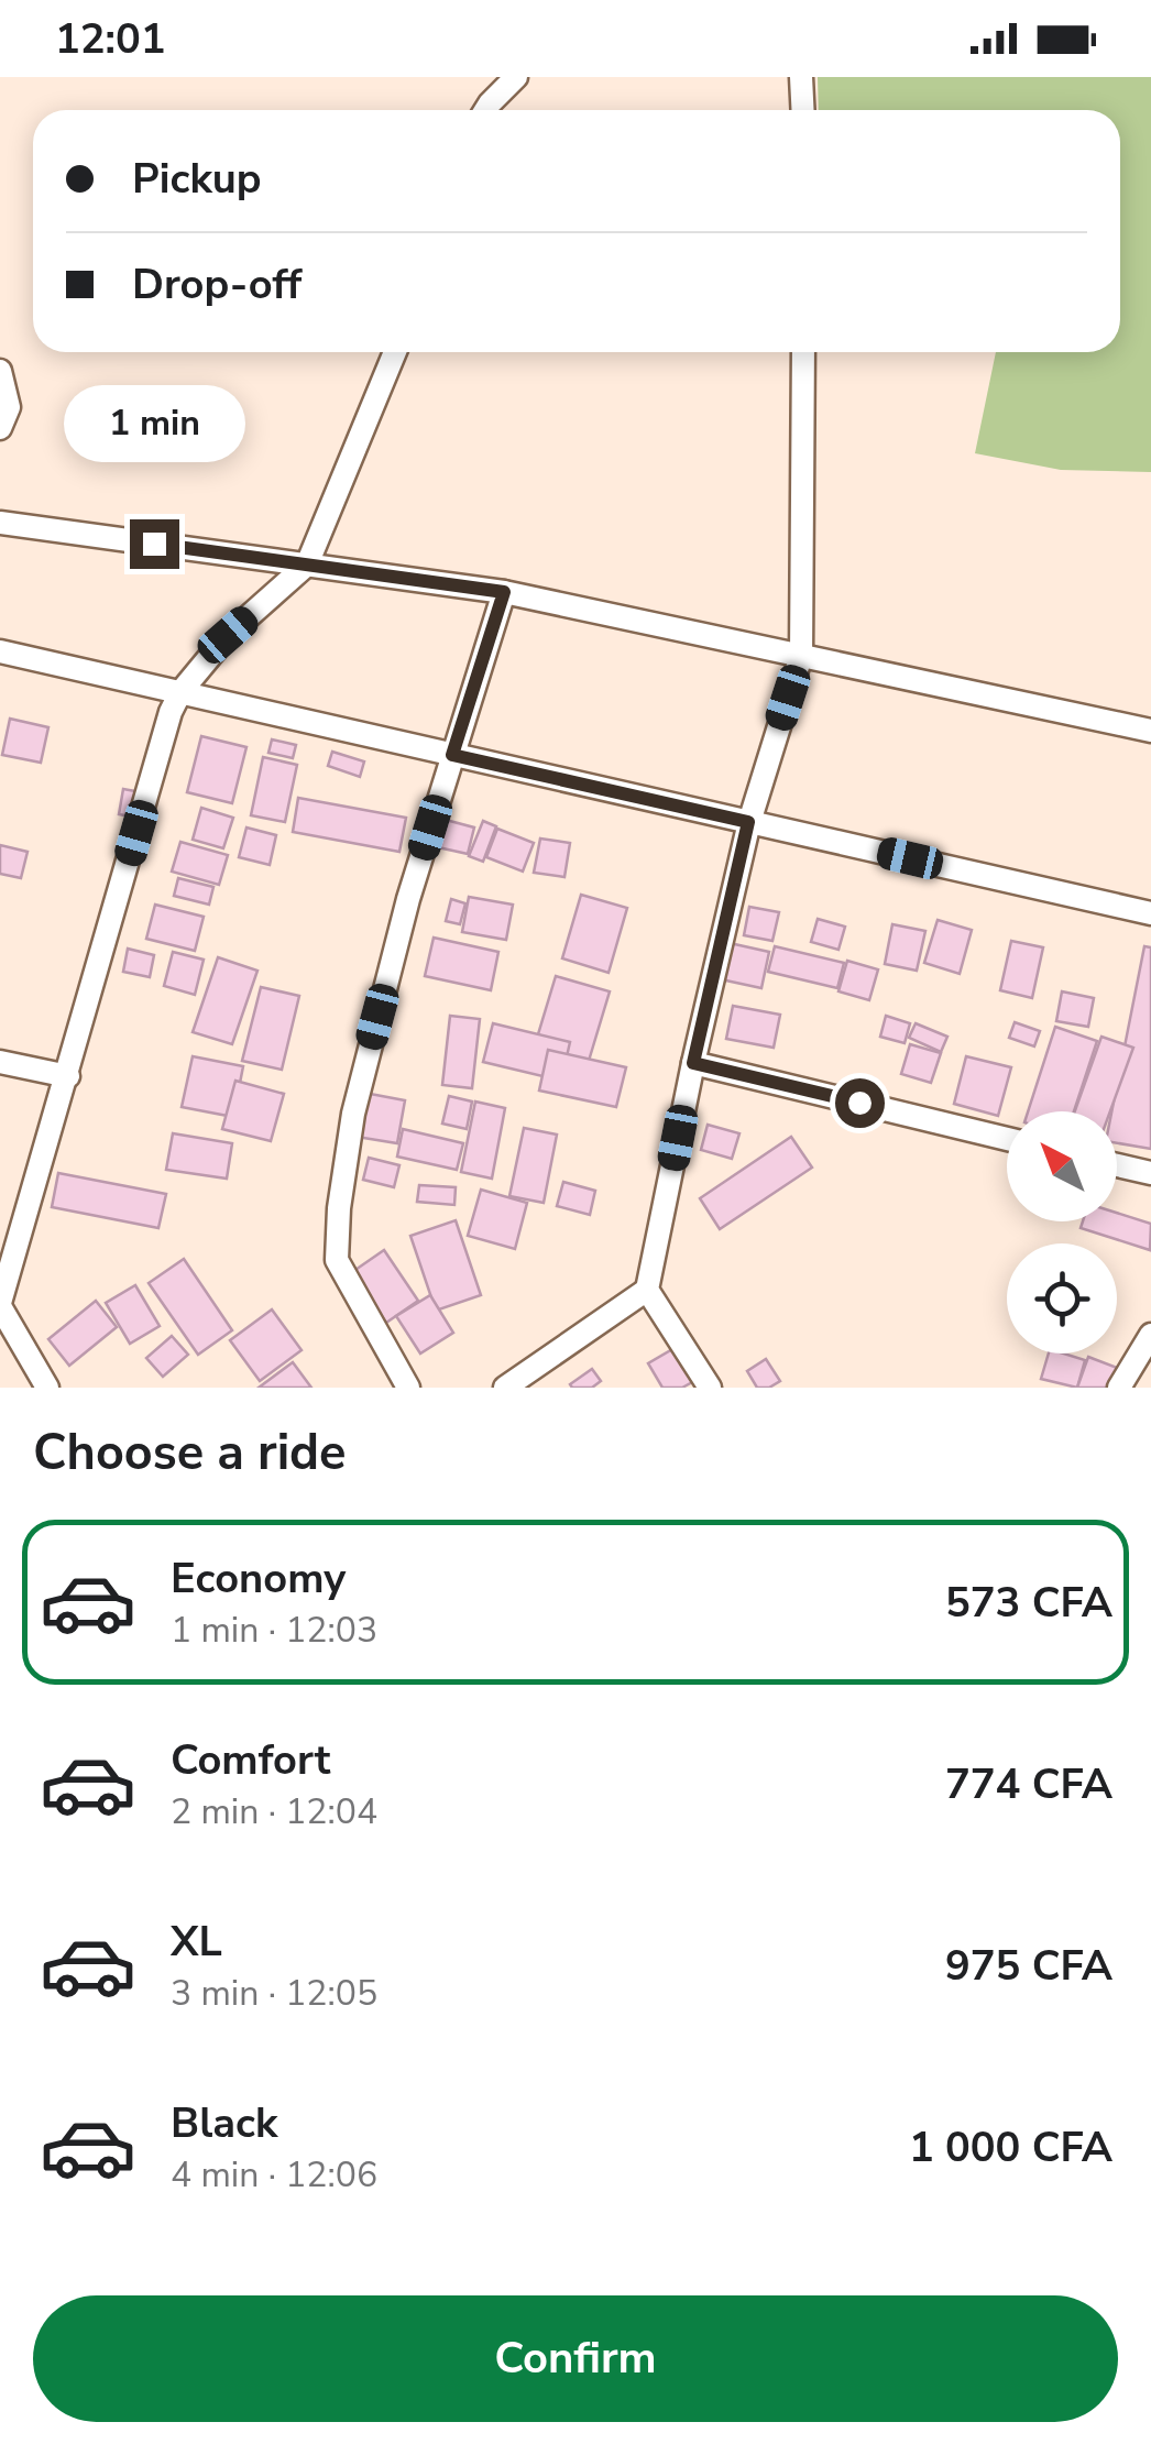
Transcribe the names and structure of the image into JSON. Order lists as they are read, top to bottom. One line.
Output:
{"north":"top left","page":{"status":"12:01","banner":["Pickup","Drop-off"],"bubble":"1 min","heading":"Choose a ride","list":[{"name":"Economy","note":"1 min · 12:03","value":"573 CFA"},{"name":"Comfort","note":"2 min · 12:04","value":"774 CFA"},{"name":"XL","note":"3 min · 12:05","value":"975 CFA"},{"name":"Black","note":"4 min · 12:06","value":"1 000 CFA"}],"buttons":"Confirm"}}
